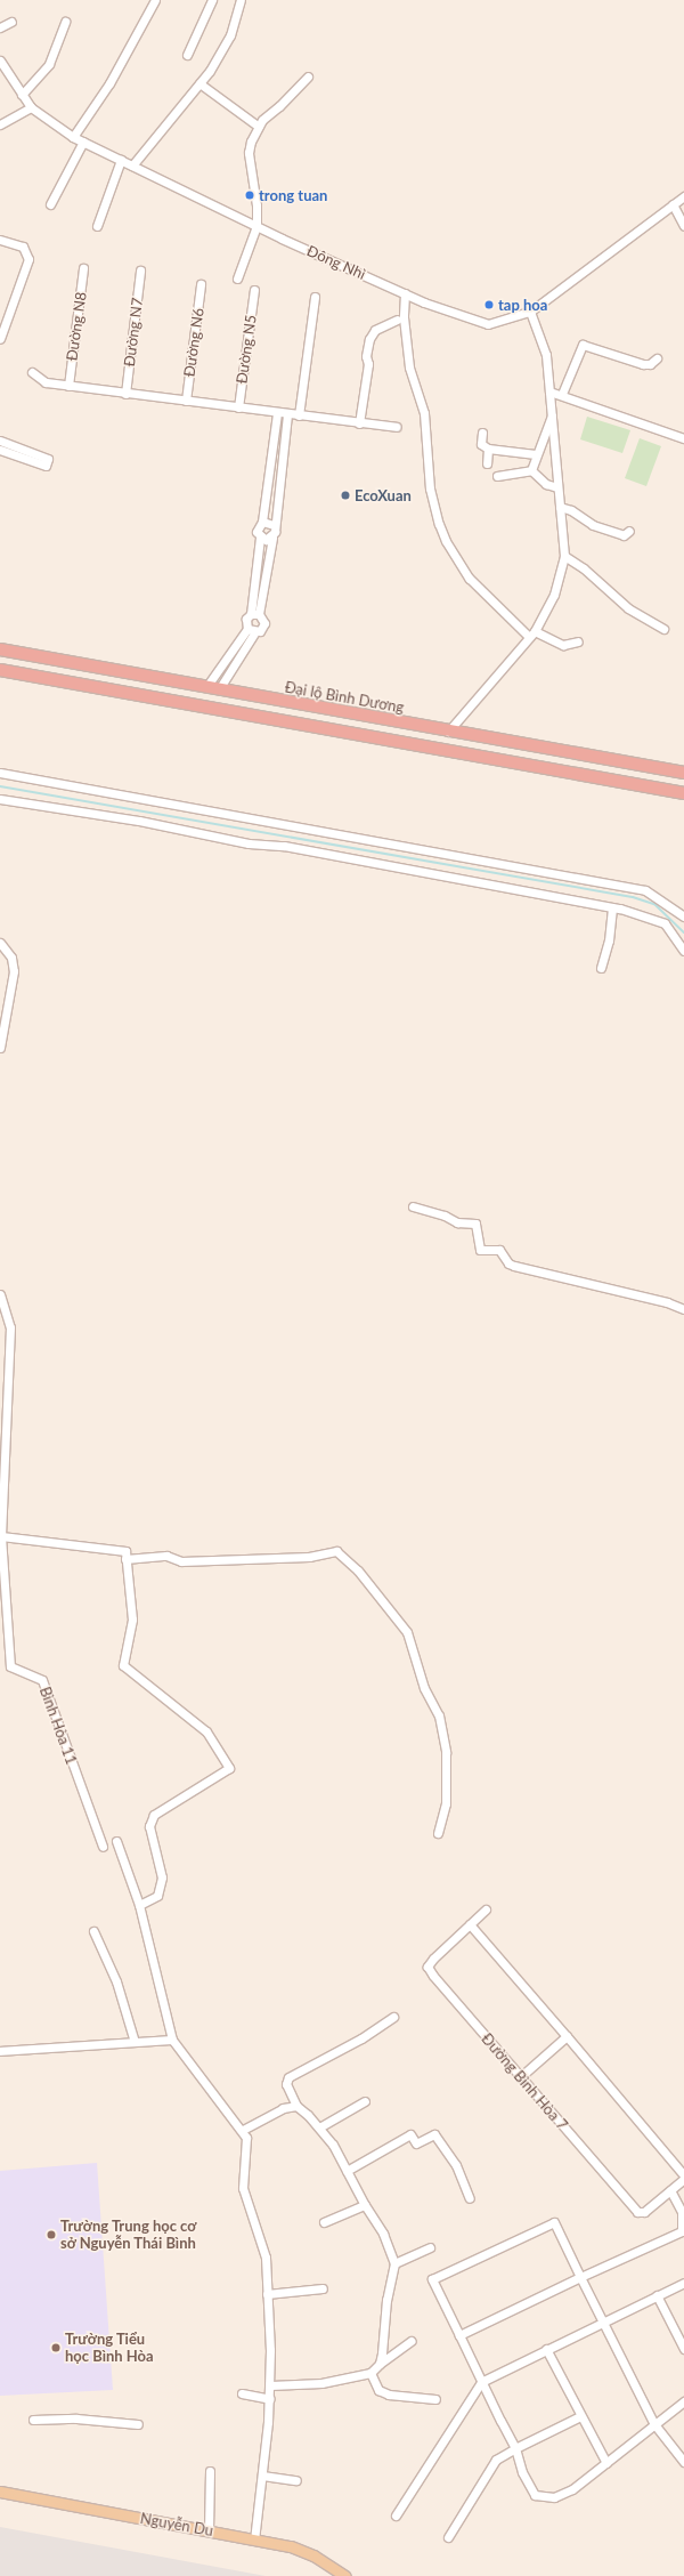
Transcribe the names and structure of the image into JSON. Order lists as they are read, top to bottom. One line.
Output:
{"streets":{"highway":["Đại lộ Bình Dương"],"main road":["Nguyễn Du"],"street":["Đông Nhì","Đường N8","Đường N7","Đường N6","Đường N5","Bình Hòa 11","Đường Bình Hòa 7"]},"places":["trong tuan","tap hoa","EcoXuan","Trường Trung học cơ sở Nguyễn Thái Bình","Trường Tiểu học Bình Hòa"]}
